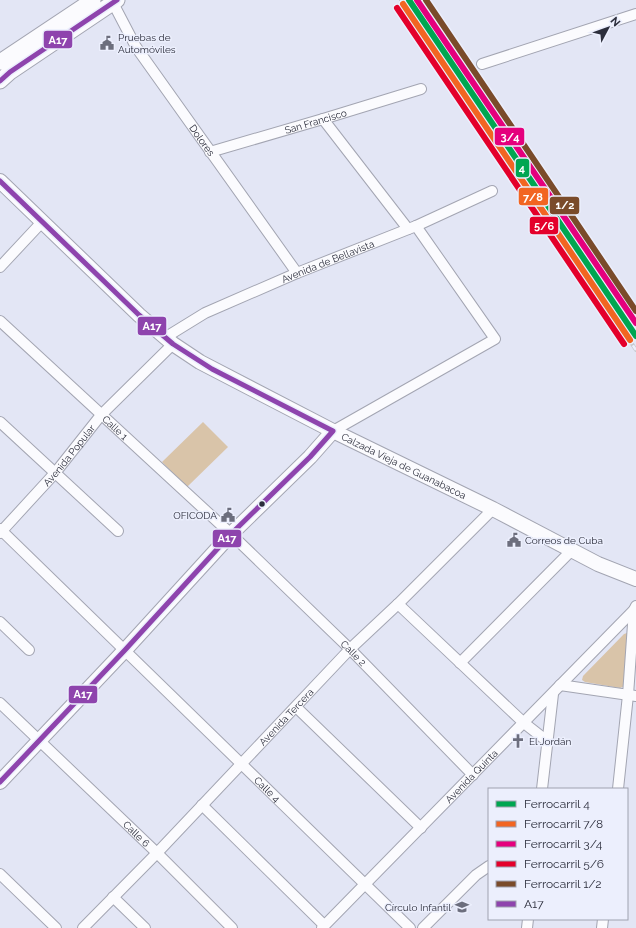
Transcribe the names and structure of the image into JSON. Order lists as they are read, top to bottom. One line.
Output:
{"streets":{"main road":["Calzada Vieja de Guanabacoa"],"street":["San Francisco","Dolores","Avenida de Bellavista","Calle 1","Avenida Popular","Calle 2","Avenida Tercera","Avenida Quinta","Calle 4","Calle 6"]},"crossings":[["San Francisco","Dolores"],["Dolores","Avenida de Bellavista"],["Avenida de Bellavista","Avenida Popular"],["Avenida de Bellavista","Calzada Vieja de Guanabacoa"],["Calle 1","Avenida Popular"],["Calle 1","Calle 2"],["Avenida Popular","Calzada Vieja de Guanabacoa"],["Avenida Popular","Calle 4"],["Calzada Vieja de Guanabacoa","Avenida Tercera"],["Calle 2","Avenida Tercera"],["Calle 2","Avenida Quinta"],["Avenida Tercera","Calle 4"],["Avenida Tercera","Calle 6"],["Avenida Quinta","Calle 4"]],"places":{"public building":["Pruebas de Automóviles","OFICODA","Correos de Cuba"],"church":["El Jordán"],"school or university":["Círculo Infantil"]},"lines":["rail line 4","rail line 3/4","rail line 1/2","transit line A17","rail line 7/8","rail line 5/6"],"legend":["Ferrocarril 4","Ferrocarril 7/8","Ferrocarril 3/4","Ferrocarril 5/6","Ferrocarril 1/2","A17"],"north":"top right"}
